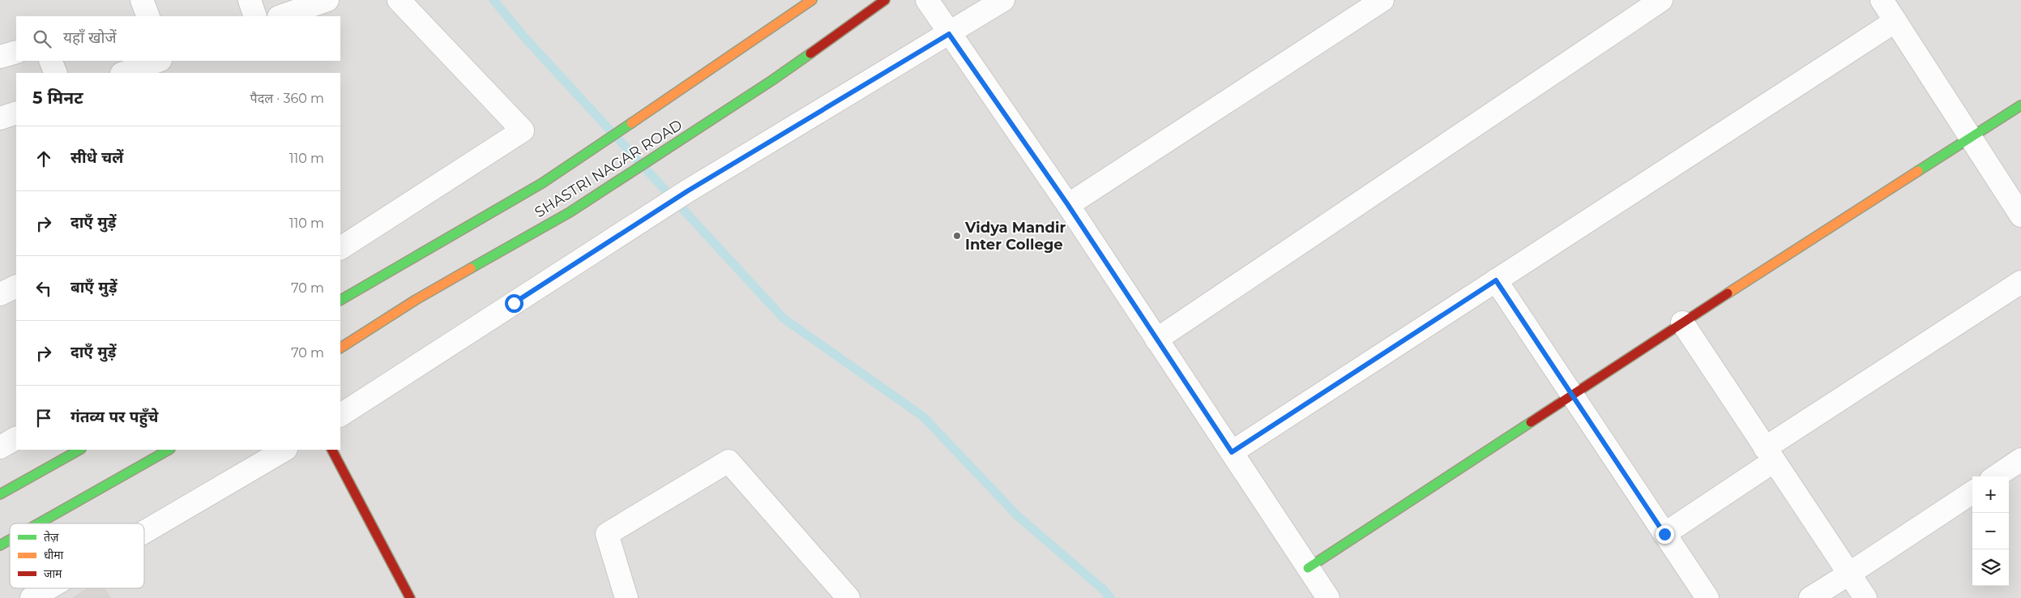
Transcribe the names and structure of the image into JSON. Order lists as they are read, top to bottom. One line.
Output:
{"streets":{"main road":["SHASTRI NAGAR ROAD"]},"places":["Vidya Mandir Inter College"],"legend":["तेज़","धीमा","जाम"],"page":{"search":"यहाँ खोजें","heading":["5 मिनट","पैदल · 360 m"],"list":[["सीधे चलें","110 m"],["दाएँ मुड़ें","110 m"],["बाएँ मुड़ें","70 m"],["दाएँ मुड़ें","70 m"],"गंतव्य पर पहुँचे"],"map_buttons":["+","−"]}}
